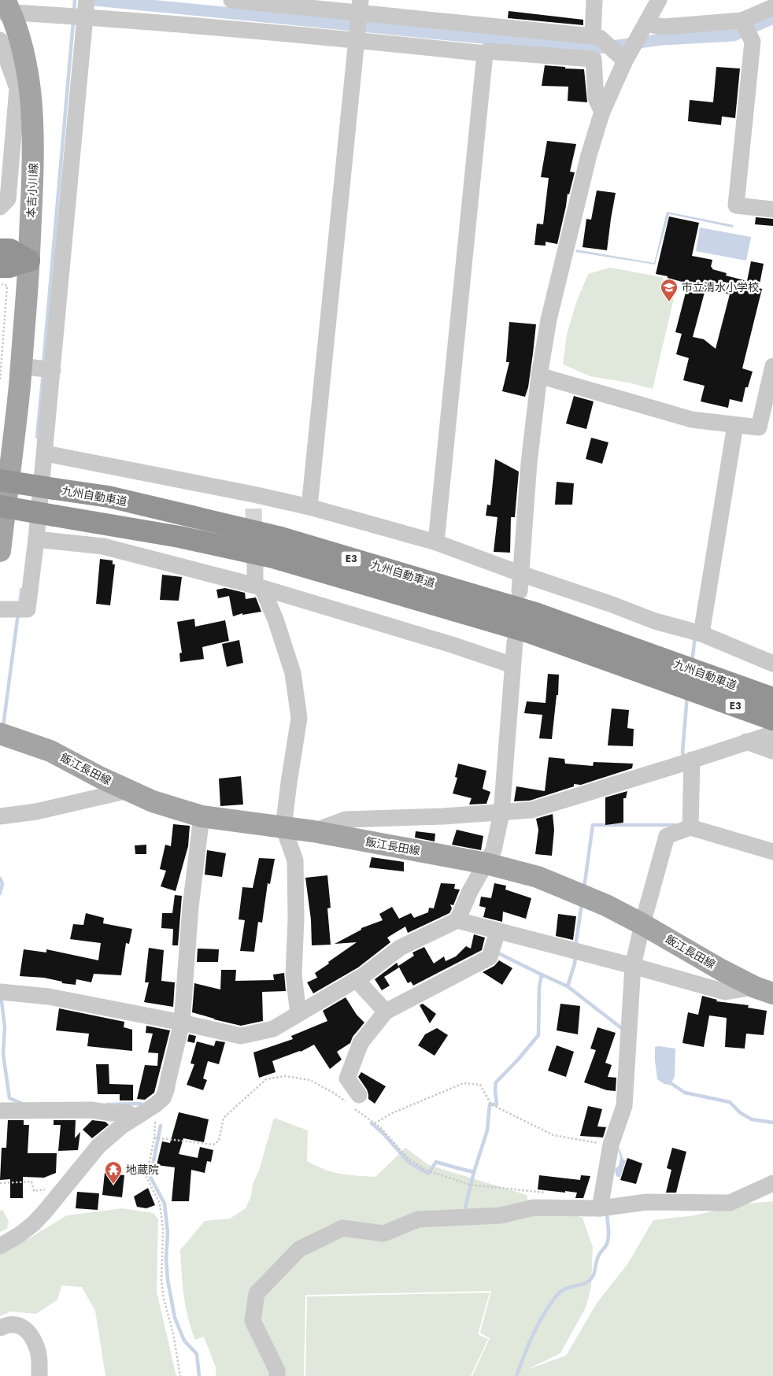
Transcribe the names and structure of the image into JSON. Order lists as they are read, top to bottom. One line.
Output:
{"streets":{"highway":["九州自動車道","E3"],"main road":["本吉小川線","飯江長田線"]},"places":{"school or university":["市立清水小学校"],"temple":["地蔵院"]}}
